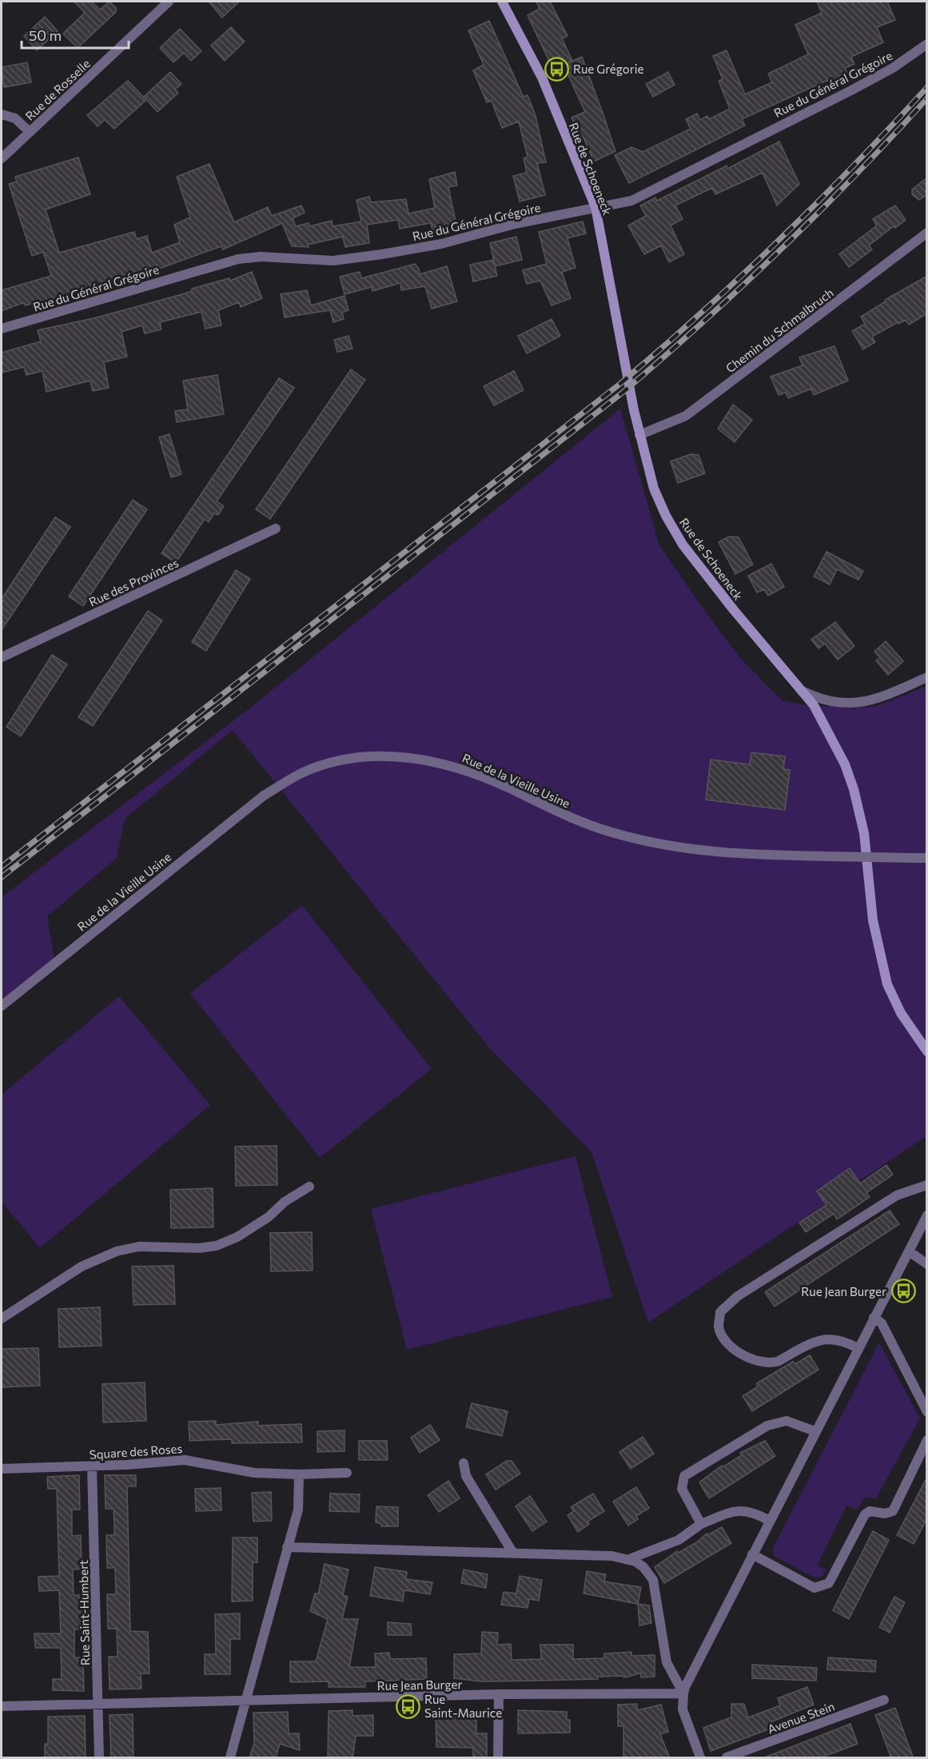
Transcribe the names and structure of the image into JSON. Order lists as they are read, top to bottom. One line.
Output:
{"streets":{"main road":["Rue de Schoeneck"],"street":["Rue du Général Grégoire","Rue de Rosselle","Chemin du Schmalbruch","Rue des Provinces","Rue de la Vieille Usine","Square des Roses","Rue Saint-Humbert","Rue Jean Burger","Avenue Stein"]},"crossings":[["Rue du Général Grégoire","Rue de Schoeneck"],["Rue de Schoeneck","Chemin du Schmalbruch"],["Square des Roses","Rue Saint-Humbert"],["Rue Saint-Humbert","Rue Jean Burger"]],"places":{"bus stop":["Rue Grégorie","Rue Jean Burger","Rue Saint-Maurice"]},"scale_bar":"50 m"}
